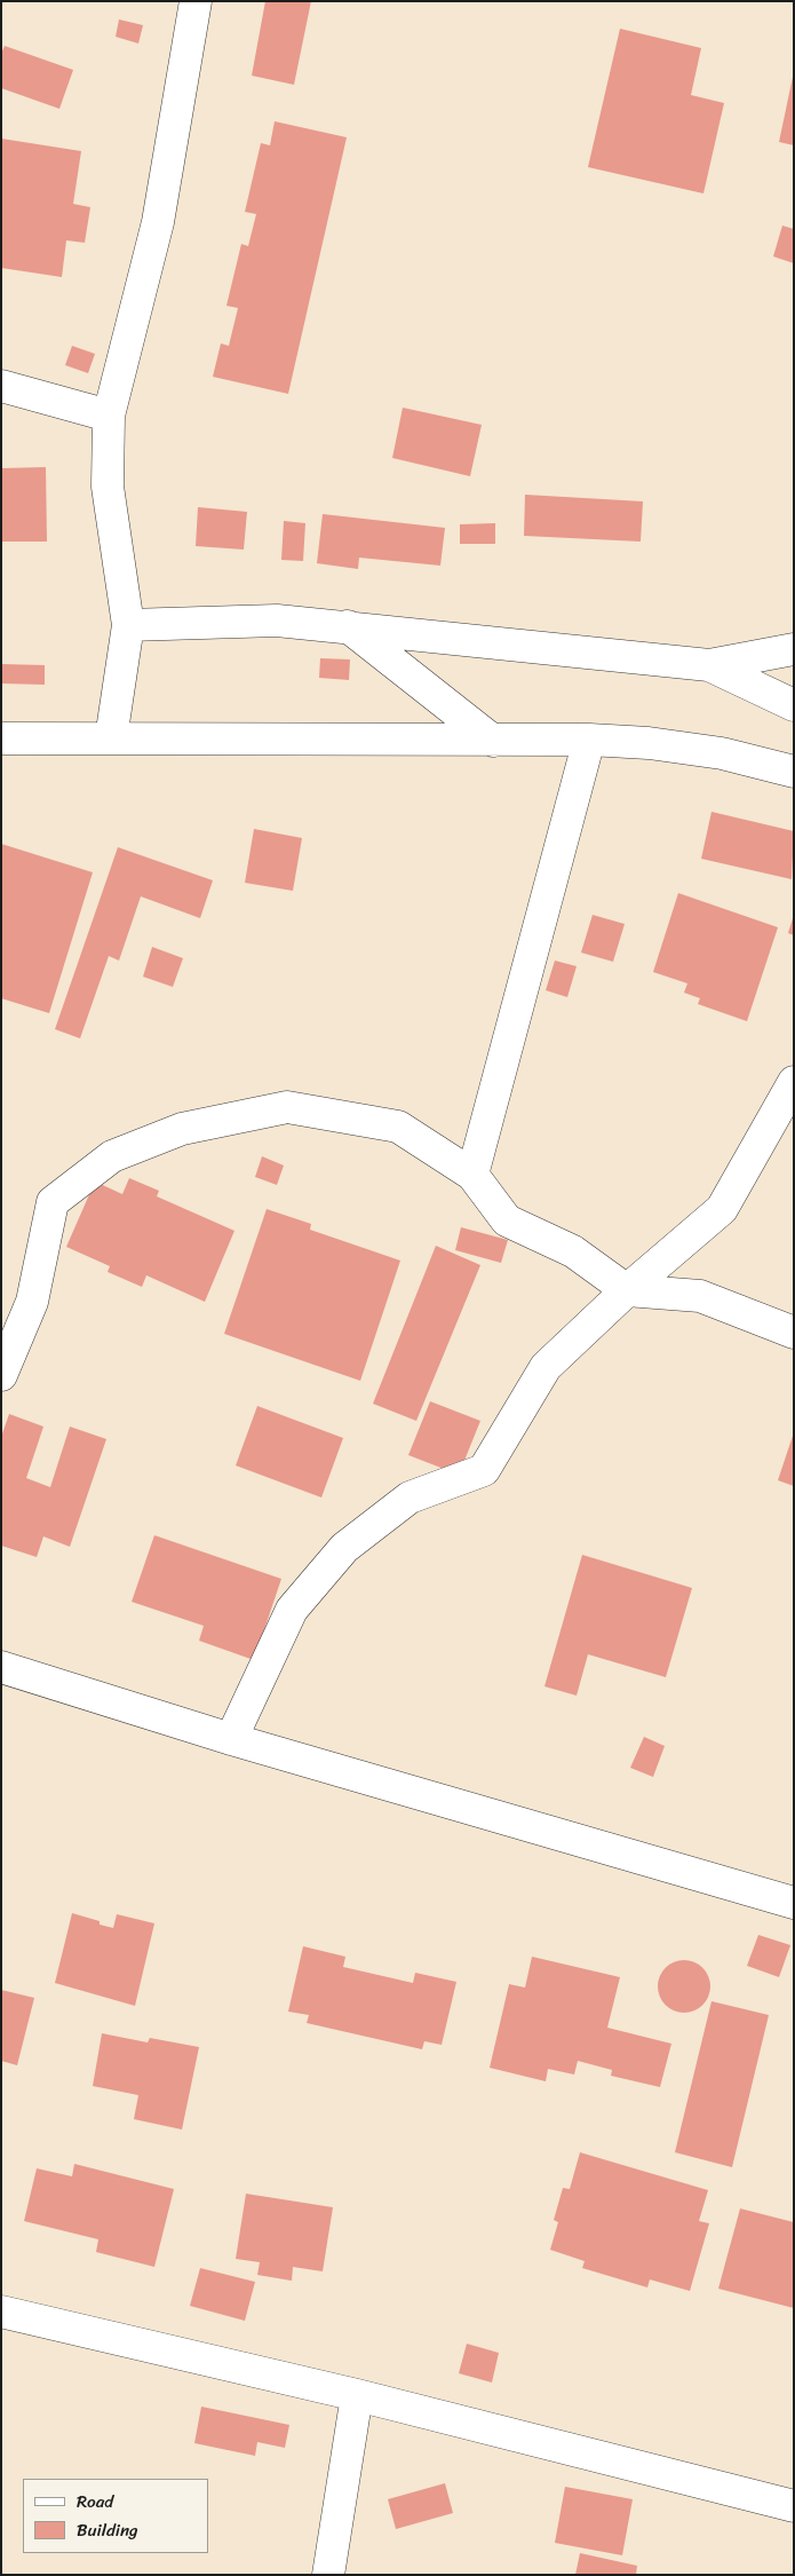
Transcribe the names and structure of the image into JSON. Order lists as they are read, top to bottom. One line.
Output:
{"legend":["Road","Building"]}
